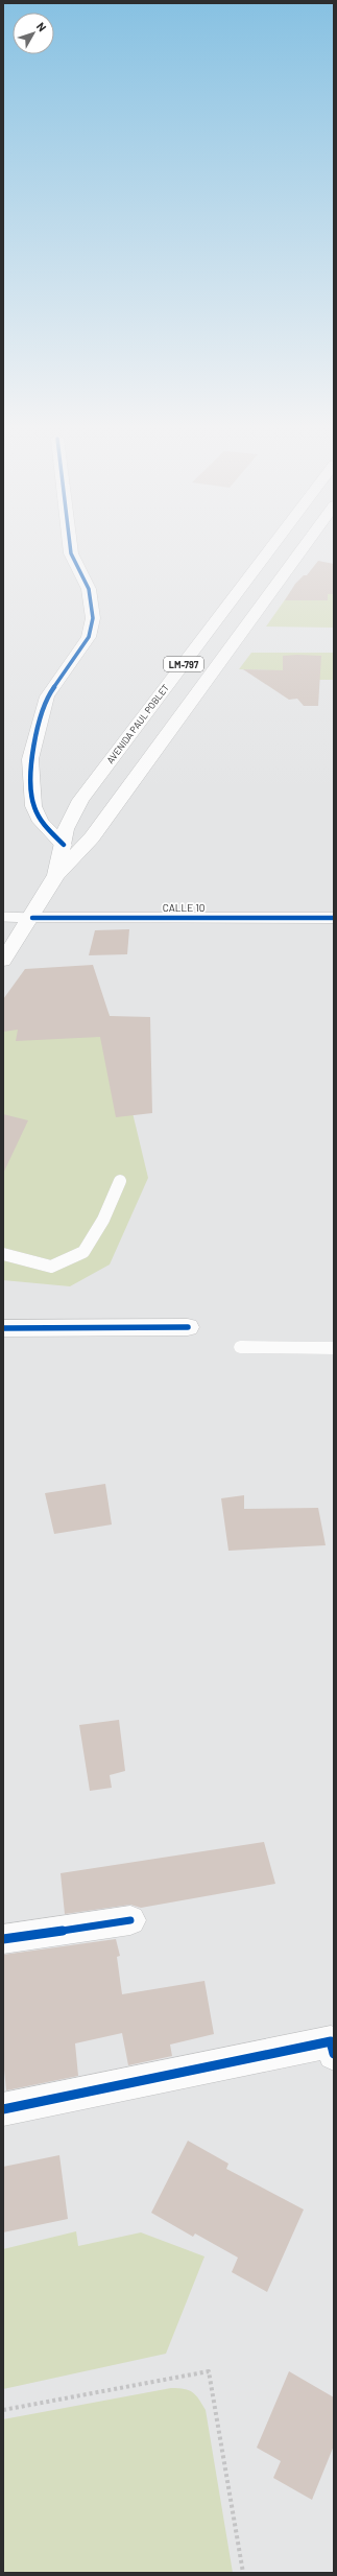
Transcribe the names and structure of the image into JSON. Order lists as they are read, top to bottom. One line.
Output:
{"streets":{"main road":["LM-797","AVENIDA PAUL POBLET","CALLE 10"]},"crossings":[["AVENIDA PAUL POBLET","CALLE 10"]],"north":"top right"}
